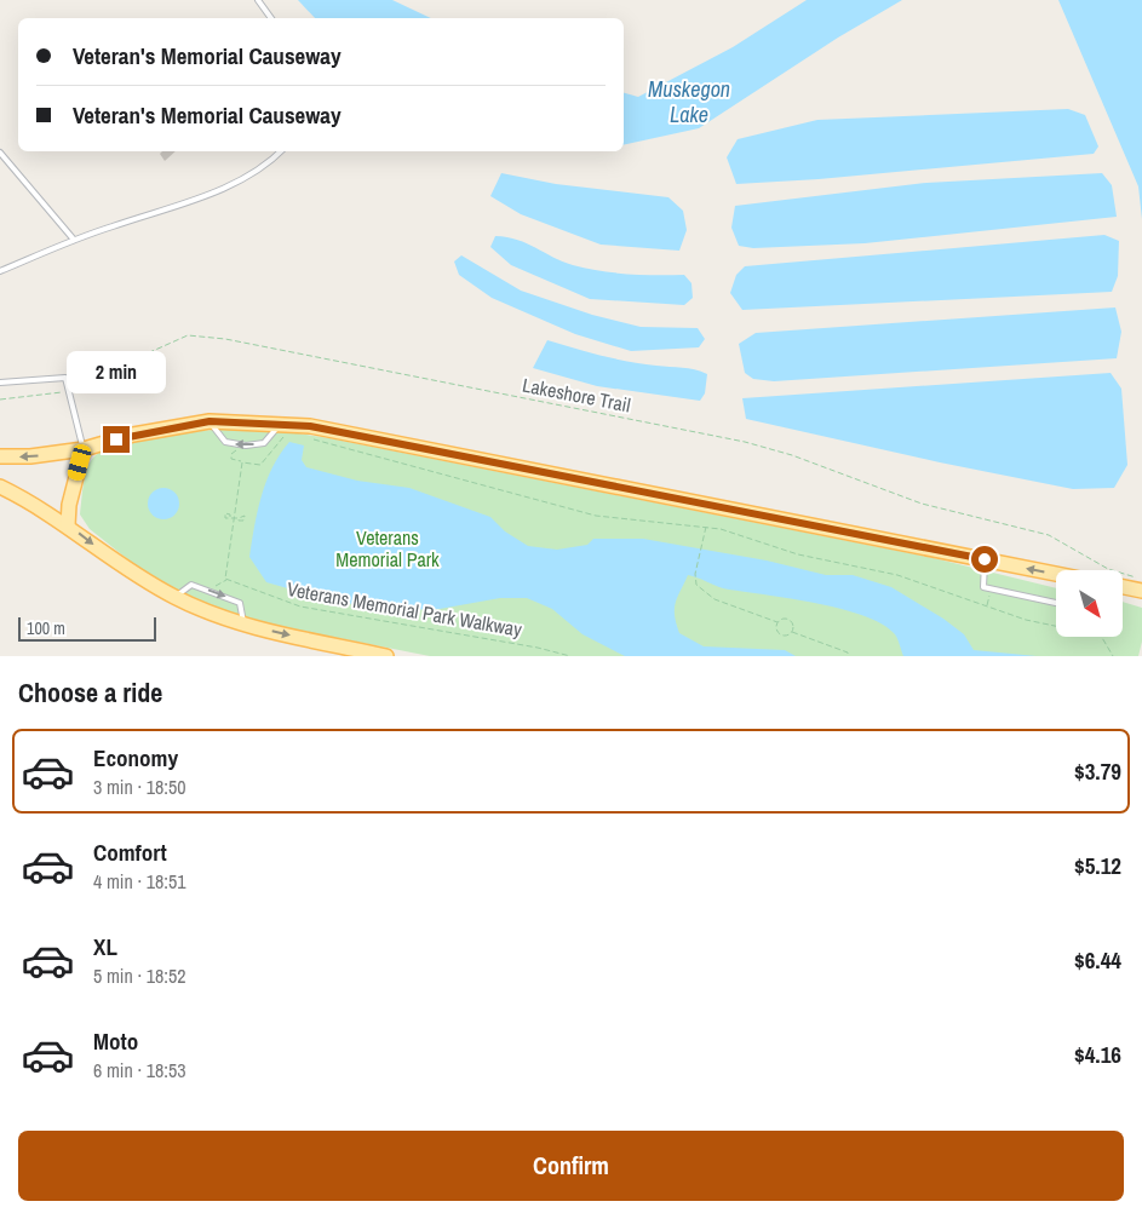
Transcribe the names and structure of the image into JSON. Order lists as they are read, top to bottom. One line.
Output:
{"streets":{"path":["Lakeshore Trail","Veterans Memorial Park Walkway"]},"water":["Muskegon Lake"],"parks":["Veterans Memorial Park"],"scale_bar":"100 m","north":"bottom right","page":{"banner":["Veteran's Memorial Causeway","Veteran's Memorial Causeway"],"bubble":"2 min","scale":"100 m","heading":"Choose a ride","list":[{"name":"Economy","note":"3 min · 18:50","value":"$3.79"},{"name":"Comfort","note":"4 min · 18:51","value":"$5.12"},{"name":"XL","note":"5 min · 18:52","value":"$6.44"},{"name":"Moto","note":"6 min · 18:53","value":"$4.16"}],"buttons":"Confirm"}}
